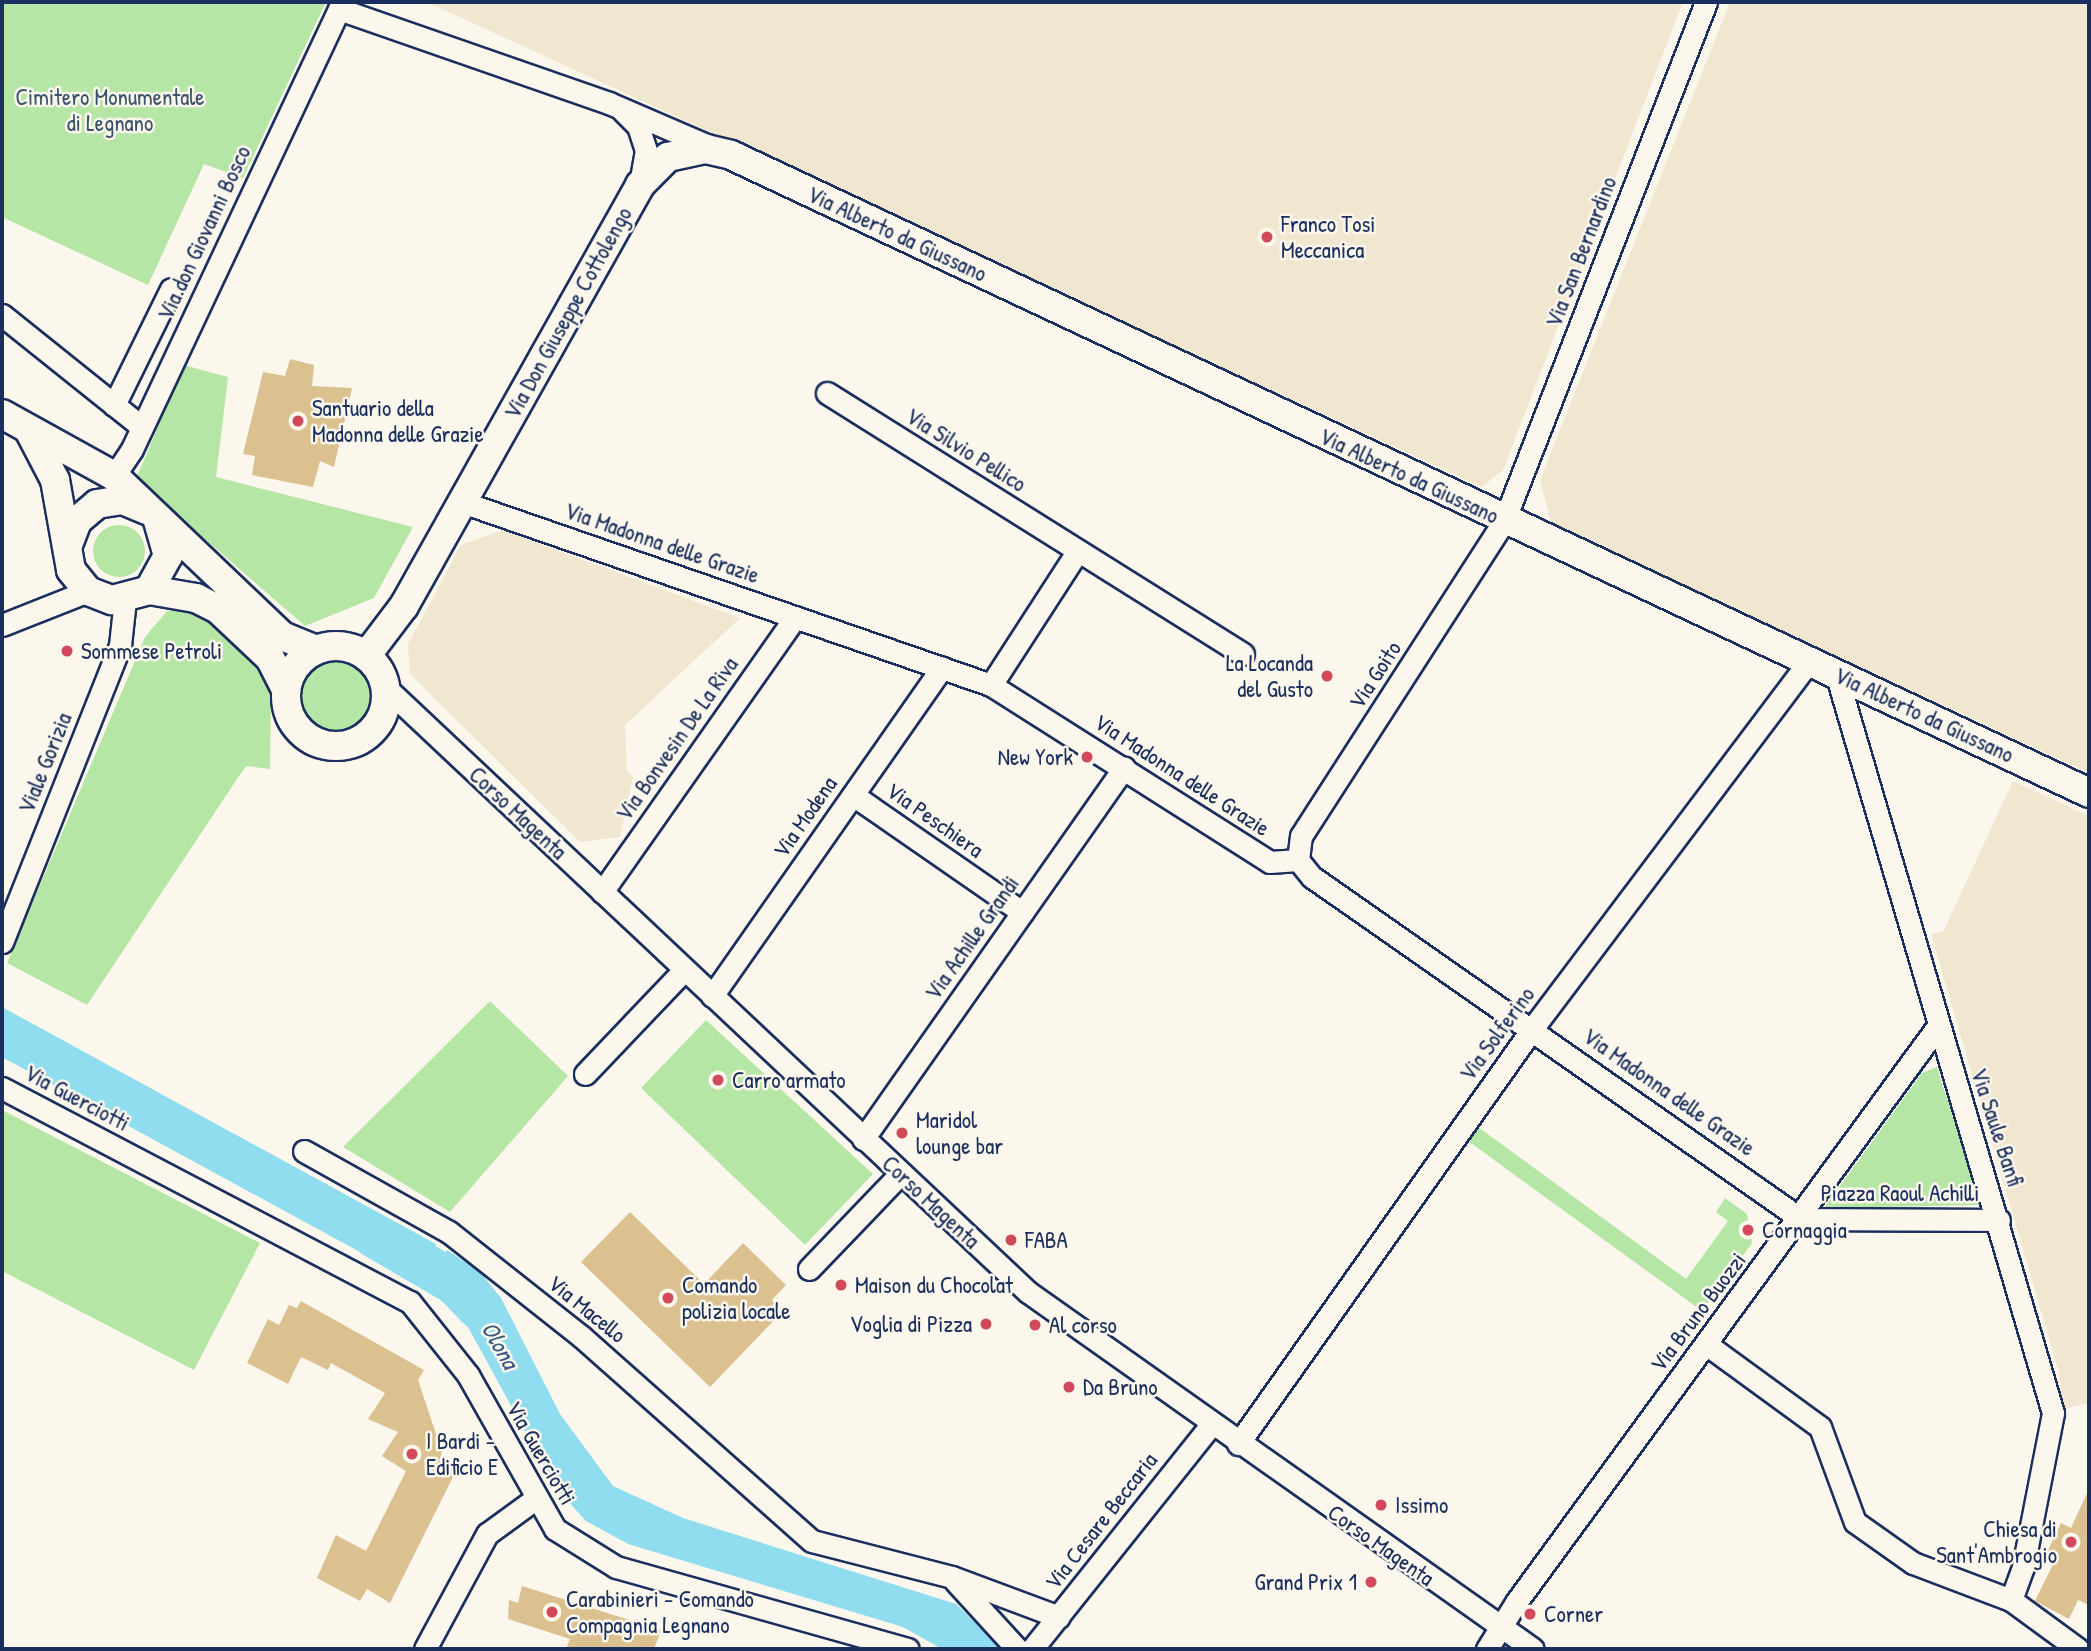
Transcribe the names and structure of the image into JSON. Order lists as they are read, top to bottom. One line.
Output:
{"streets":{"street":["Via don Giovanni Bosco","Via Alberto da Giussano","Via San Bernardino","Via Don Giuseppe Cottolengo","Via Silvio Pellico","Via Madonna delle Grazie","Via Goito","Via Bonvesin De La Riva","Viale Gorizia","Corso Magenta","Via Modena","Via Peschiera","Via Achille Grandi","Via Solferino","Via Guerciotti","Via Saule Banfi","Piazza Raoul Achilli","Via Macello","Via Bruno Buozzi","Via Cesare Beccaria"]},"crossings":[["Via don Giovanni Bosco","Via Alberto da Giussano"],["Via Alberto da Giussano","Via San Bernardino"],["Via Alberto da Giussano","Via Don Giuseppe Cottolengo"],["Via Alberto da Giussano","Via Goito"],["Via Alberto da Giussano","Via Solferino"],["Via Alberto da Giussano","Via Saule Banfi"],["Via San Bernardino","Via Goito"],["Via Don Giuseppe Cottolengo","Via Madonna delle Grazie"],["Via Don Giuseppe Cottolengo","Corso Magenta"],["Via Madonna delle Grazie","Via Goito"],["Via Madonna delle Grazie","Via Bonvesin De La Riva"],["Via Madonna delle Grazie","Via Modena"],["Via Madonna delle Grazie","Via Achille Grandi"],["Via Madonna delle Grazie","Via Solferino"],["Via Madonna delle Grazie","Piazza Raoul Achilli"],["Via Madonna delle Grazie","Via Bruno Buozzi"],["Via Bonvesin De La Riva","Corso Magenta"],["Corso Magenta","Via Modena"],["Corso Magenta","Via Achille Grandi"],["Corso Magenta","Via Solferino"],["Corso Magenta","Via Bruno Buozzi"],["Corso Magenta","Via Cesare Beccaria"],["Via Modena","Via Peschiera"],["Via Peschiera","Via Achille Grandi"],["Via Saule Banfi","Piazza Raoul Achilli"],["Via Saule Banfi","Via Bruno Buozzi"],["Piazza Raoul Achilli","Via Bruno Buozzi"]],"water":["Olona"],"parks":["Cimitero Monumentale di Legnano"],"places":["Franco Tosi Meccanica","Santuario della Madonna delle Grazie","Sommese Petroli","La Locanda del Gusto","New York","Carro armato","Maridol lounge bar","Cornaggia","FABA","Maison du Chocolat","Comando polizia locale","Voglia di Pizza","Al corso","Da Bruno","I Bardi - Edificio E","Issimo","Chiesa di Sant'Ambrogio","Grand Prix 1","Carabinieri - Comando Compagnia Legnano","Corner"]}
